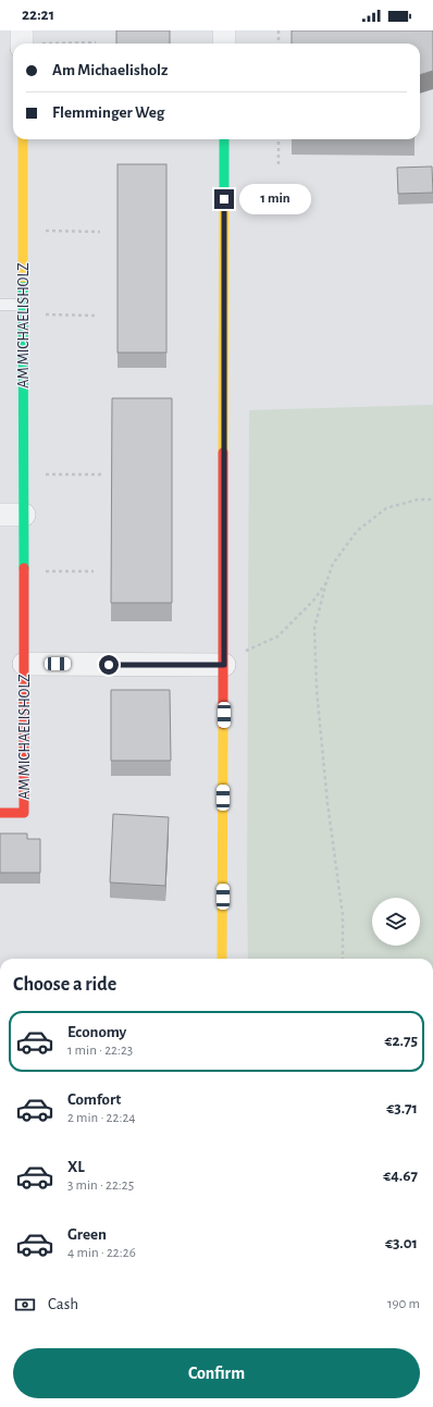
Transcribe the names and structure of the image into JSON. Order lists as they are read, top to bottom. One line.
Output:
{"streets":{"street":["AM MICHAELISHOLZ"]},"page":{"status":"22:21","banner":["Am Michaelisholz","Flemminger Weg"],"bubble":"1 min","heading":"Choose a ride","list":[{"name":"Economy","note":"1 min · 22:23","value":"€2.75"},{"name":"Comfort","note":"2 min · 22:24","value":"€3.71"},{"name":"XL","note":"3 min · 22:25","value":"€4.67"},{"name":"Green","note":"4 min · 22:26","value":"€3.01"}],"pay":["Cash","190 m"],"buttons":"Confirm"}}
